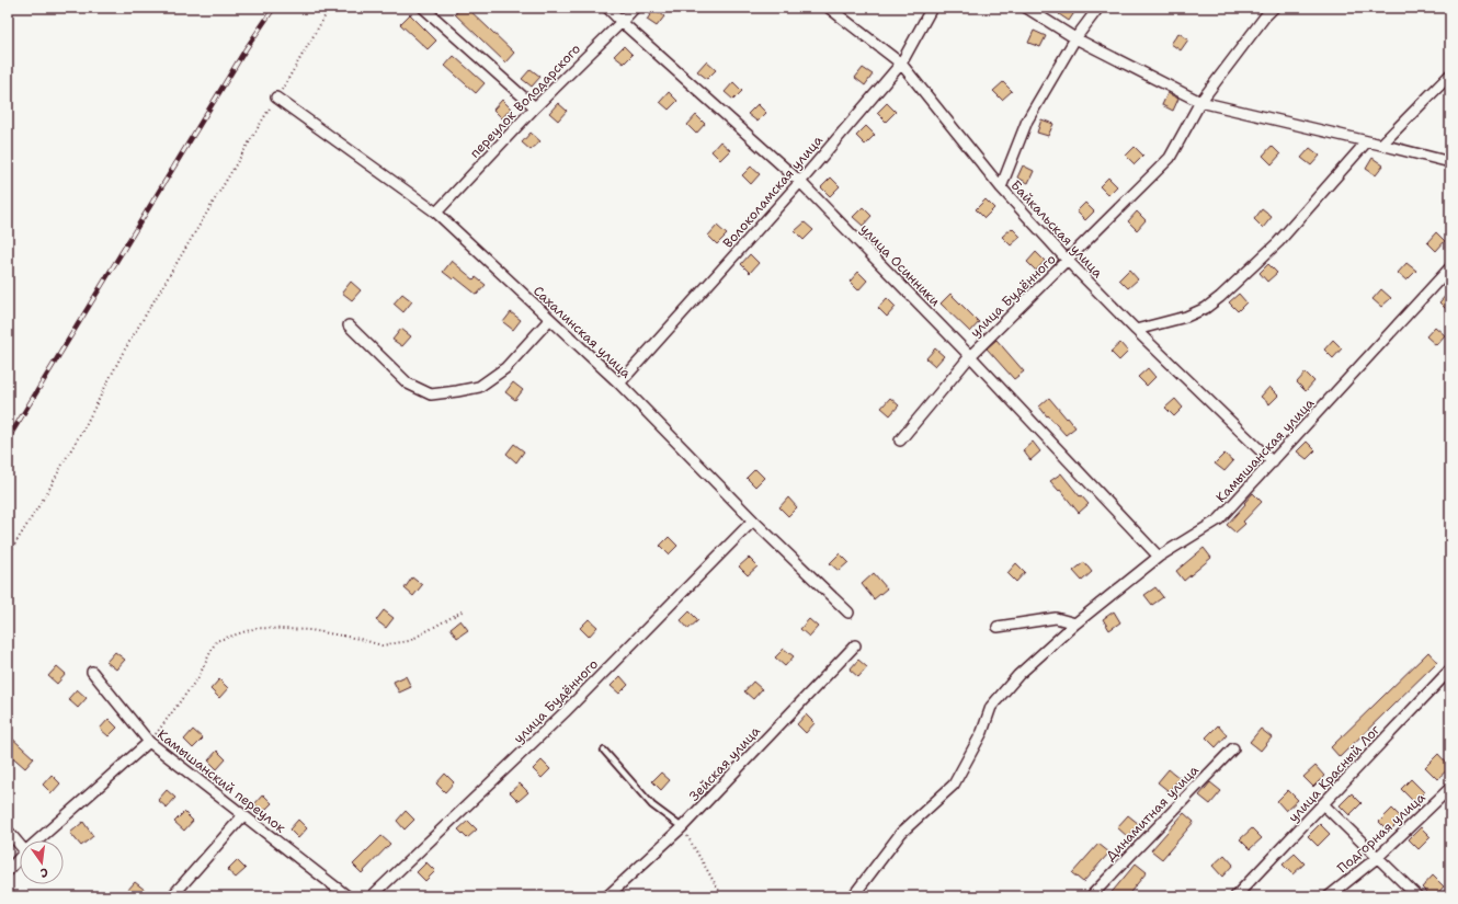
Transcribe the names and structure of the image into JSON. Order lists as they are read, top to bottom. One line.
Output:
{"streets":{"street":["переулок Володарского","Волоколамская улица","Байкальская улица","улица Осинники","улица Будённого","Сахалинская улица","Камышанская улица","Зейская улица","улица Красный Лог","Камышанский переулок","Динамитная улица","Подгорная улица"]},"crossings":[["переулок Володарского","улица Осинники"],["переулок Володарского","Сахалинская улица"],["Волоколамская улица","Байкальская улица"],["Волоколамская улица","улица Осинники"],["Волоколамская улица","Сахалинская улица"],["Байкальская улица","улица Будённого"],["Байкальская улица","Камышанская улица"],["улица Осинники","улица Будённого"],["улица Осинники","Камышанская улица"],["улица Будённого","Сахалинская улица"]],"north":"bottom"}
